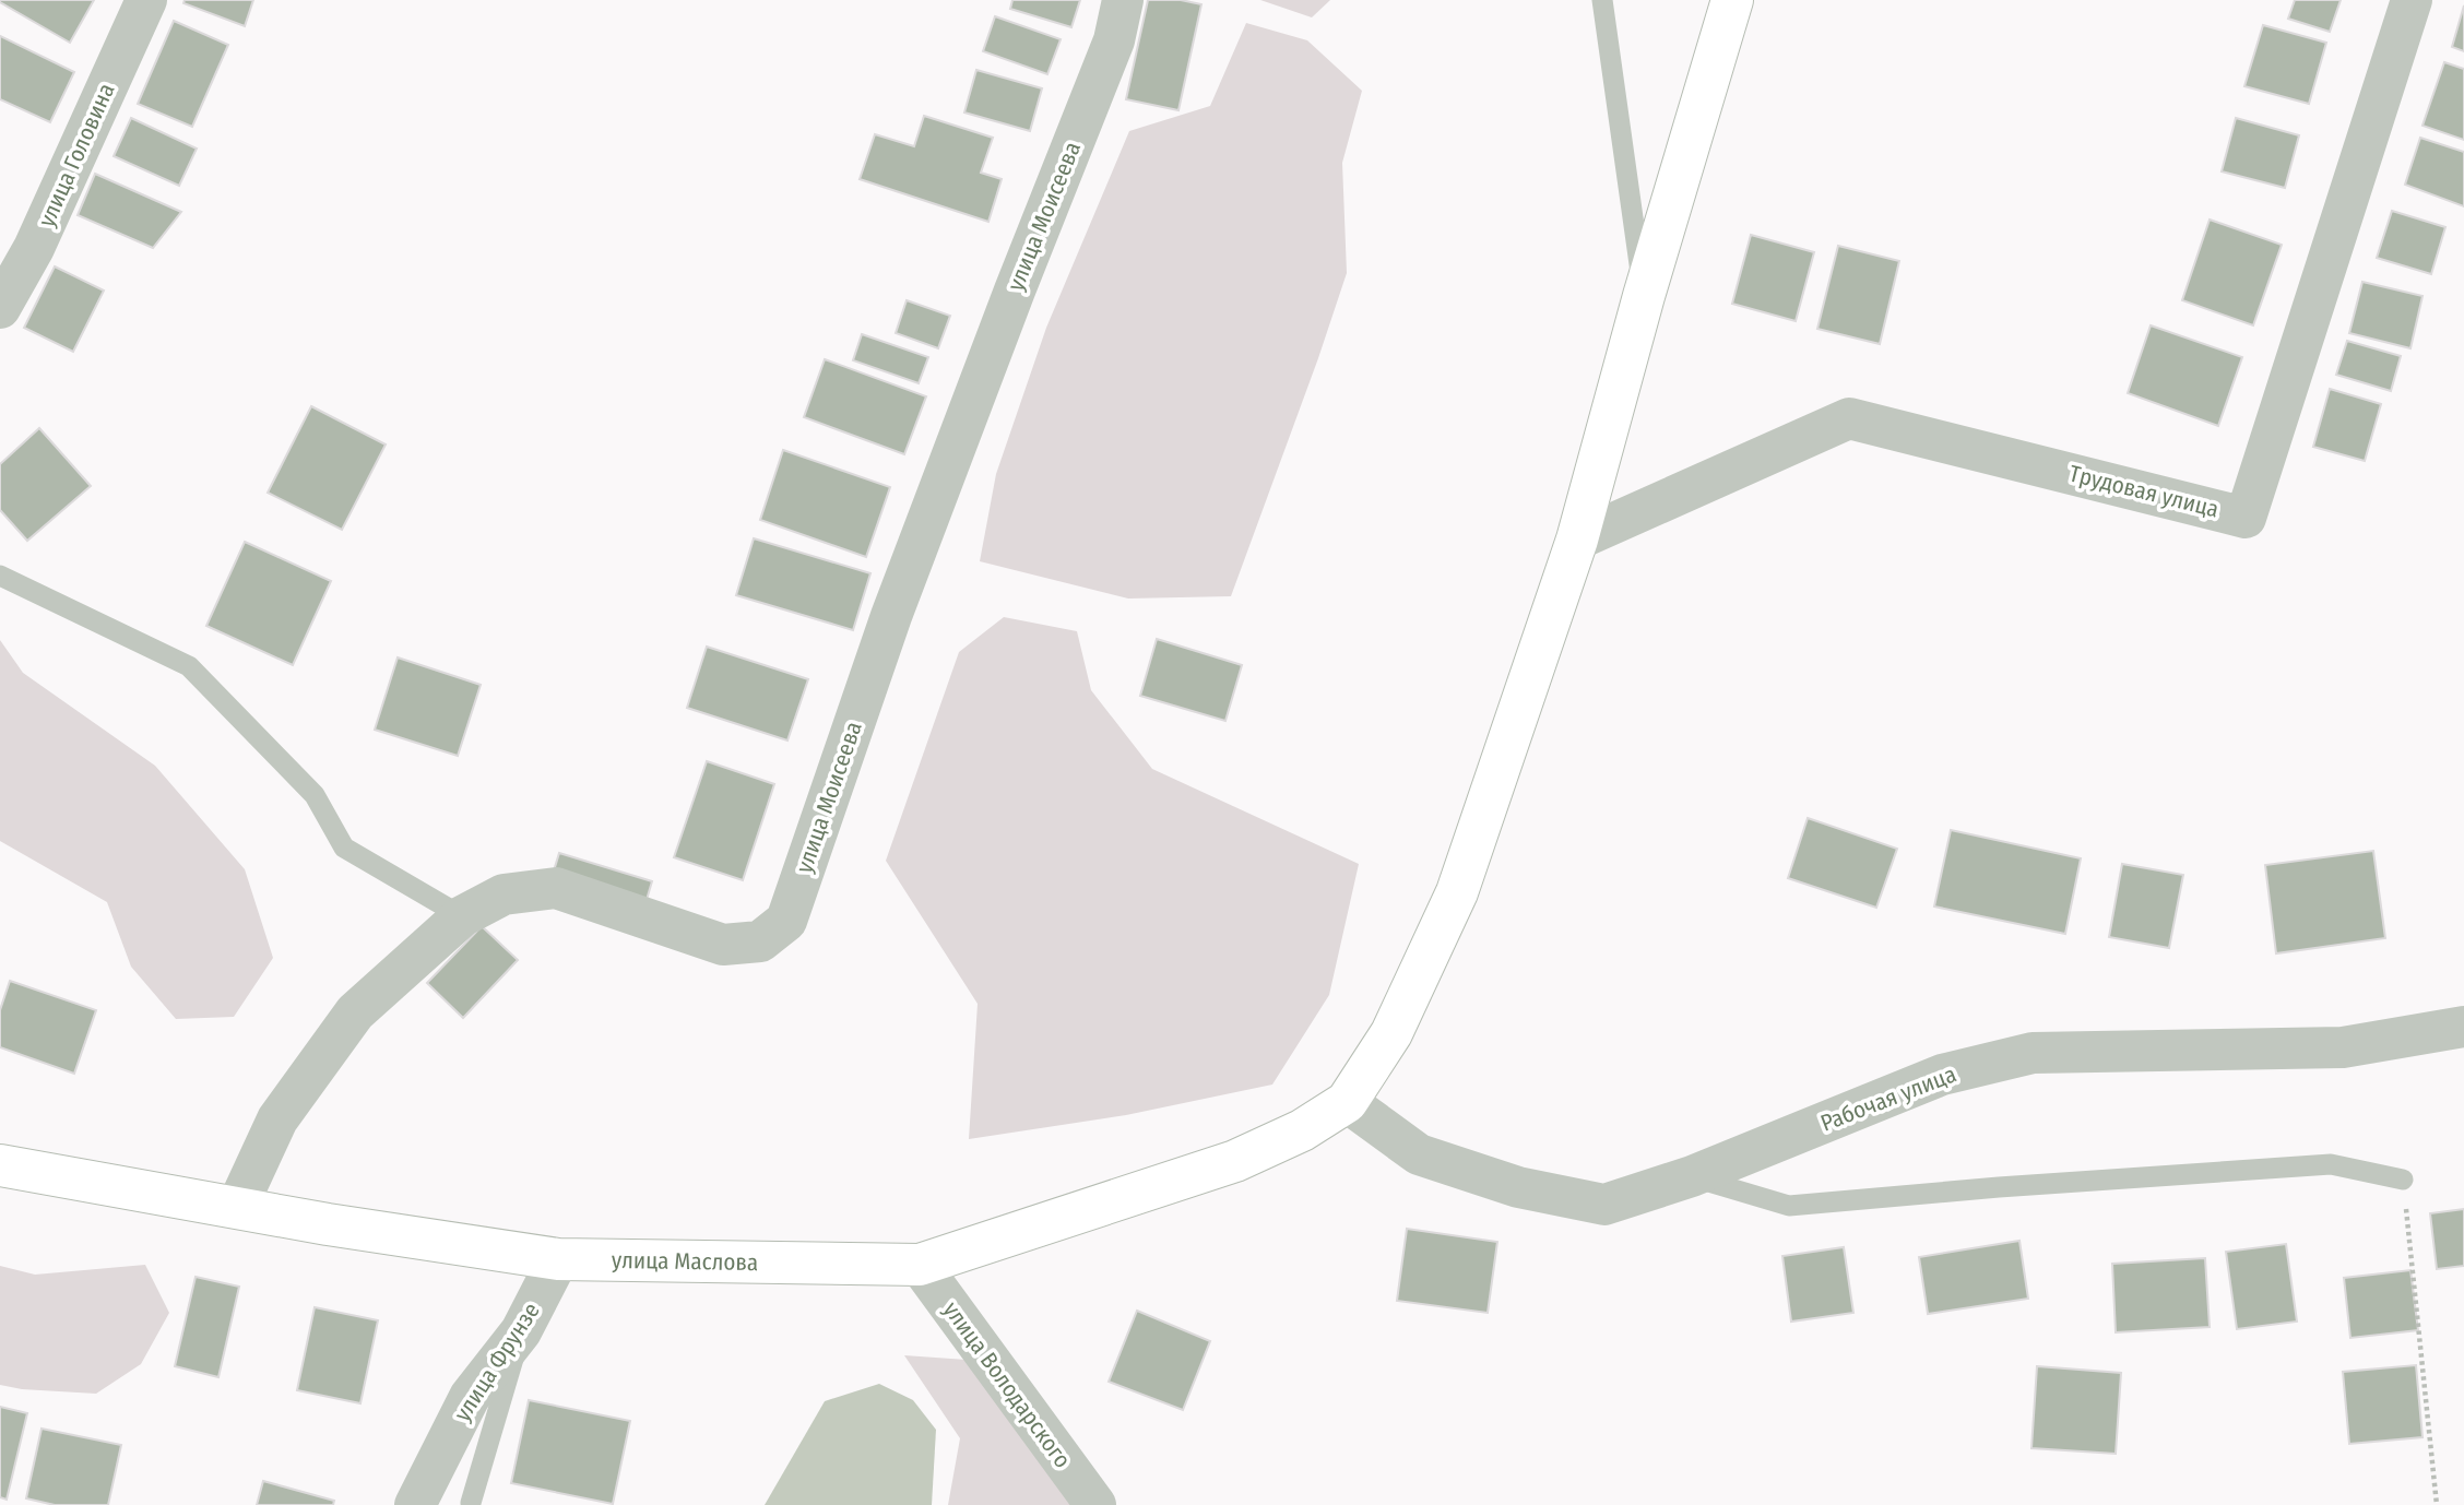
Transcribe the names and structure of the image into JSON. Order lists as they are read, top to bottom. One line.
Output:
{"streets":{"main road":["улица Маслова"],"street":["улица Головина","улица Моисеева","Трудовая улица","Рабочая улица","улица Фрунзе","улица Володарского"]},"crossings":[["улица Моисеева","улица Маслова"],["Рабочая улица","улица Маслова"],["улица Маслова","улица Фрунзе"],["улица Маслова","улица Володарского"]]}
